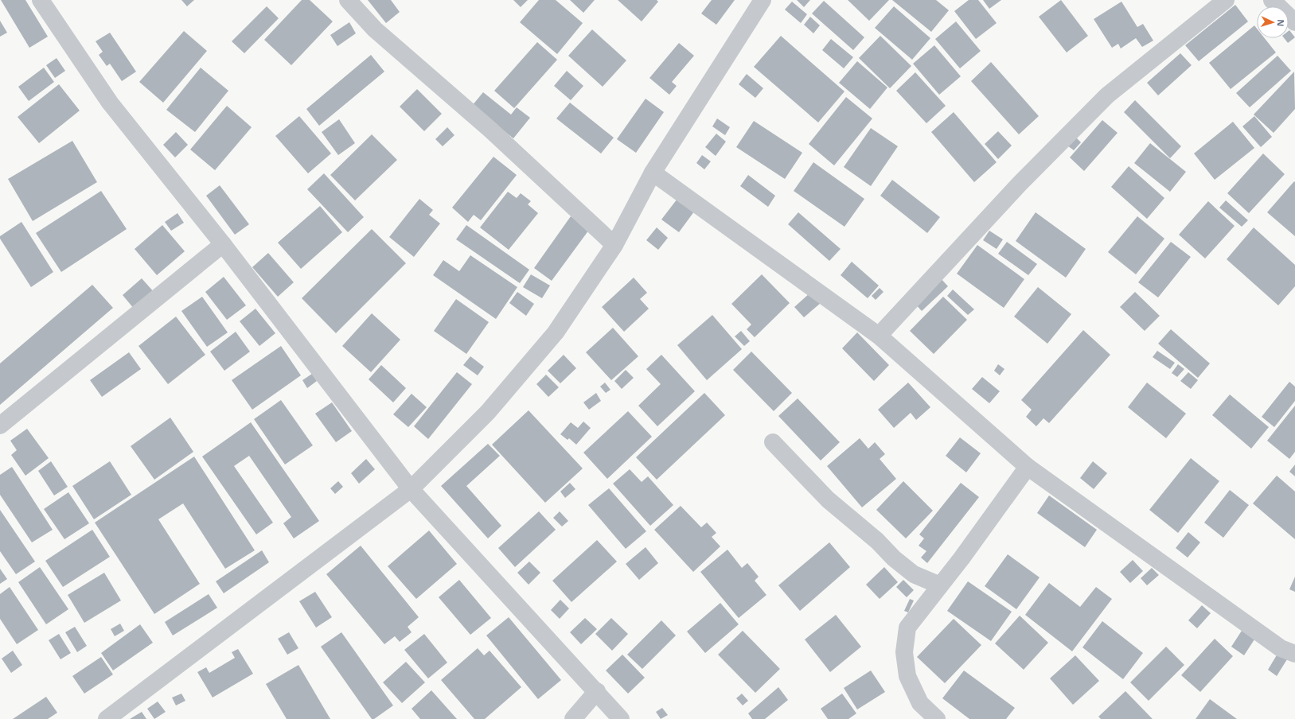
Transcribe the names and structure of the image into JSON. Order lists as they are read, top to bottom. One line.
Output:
{"north":"right"}
